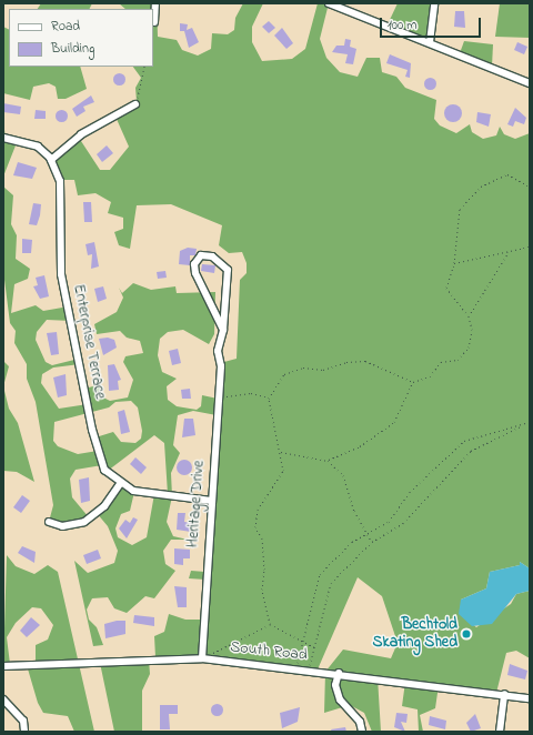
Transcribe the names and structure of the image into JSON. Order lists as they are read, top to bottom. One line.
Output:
{"streets":{"street":["Enterprise Terrace","Heritage Drive","South Road"]},"crossings":[["Heritage Drive","South Road"]],"places":["Bechtold Skating Shed"],"legend":["Road","Building"],"scale_bar":"100 m"}
